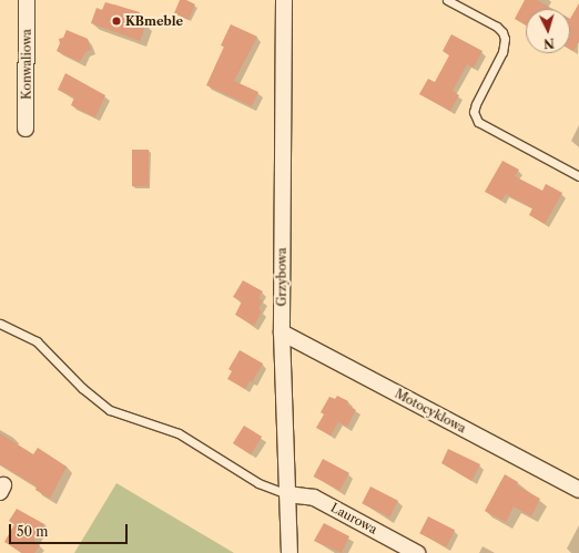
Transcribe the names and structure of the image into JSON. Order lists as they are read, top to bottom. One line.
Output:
{"streets":{"street":["Konwaliowa","Grzybowa","Motocyklowa","Laurowa"]},"crossings":[["Grzybowa","Motocyklowa"],["Grzybowa","Laurowa"]],"places":["KBmeble"],"scale_bar":"50 m","north":"bottom"}
